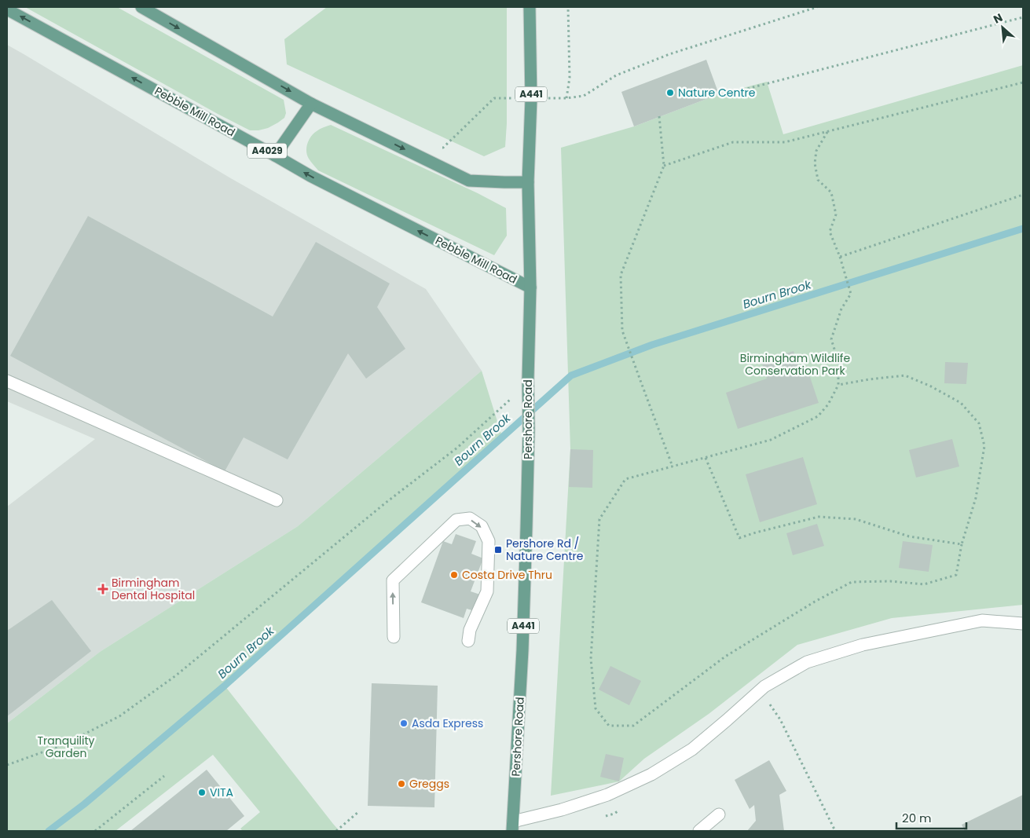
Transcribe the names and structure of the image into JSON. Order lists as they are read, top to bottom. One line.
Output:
{"streets":{"main road":["A441","Pebble Mill Road","A4029","Pershore Road"]},"crossings":[["Pebble Mill Road","Pershore Road"]],"water":["Bourn Brook"],"parks":["Birmingham Wildlife Conservation Park","Tranquility Garden"],"places":{"other":["Nature Centre","Costa Drive Thru","Asda Express","Greggs","VITA"],"transit":["Pershore Rd / Nature Centre"],"health":["Birmingham Dental Hospital"]},"scale_bar":"20 m","north":"top left"}
